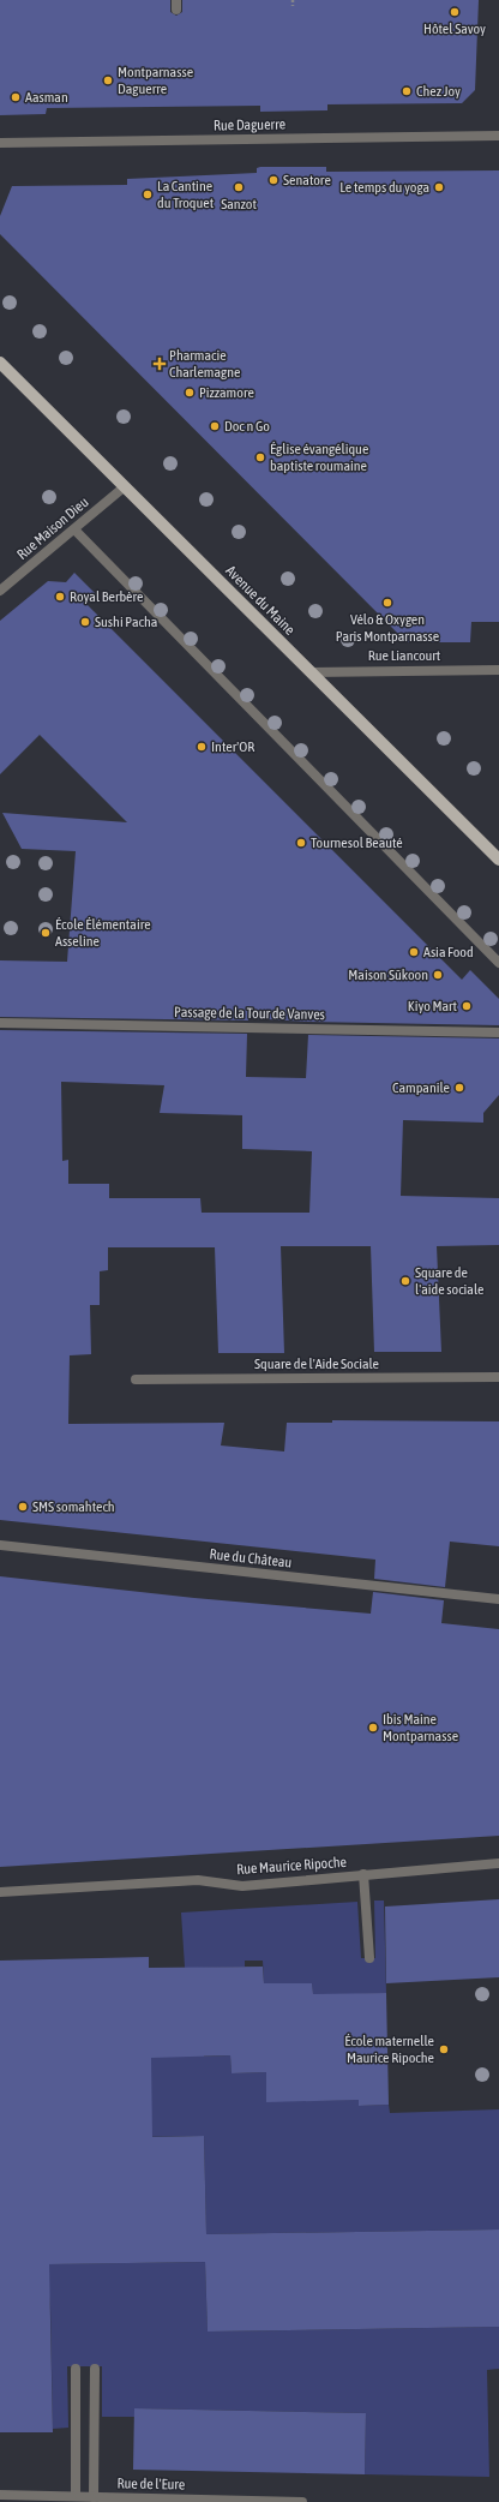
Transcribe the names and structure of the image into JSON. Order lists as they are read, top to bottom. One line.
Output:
{"streets":{"main road":["Avenue du Maine"],"street":["Rue Daguerre","Rue Maison Dieu","Rue Liancourt","Passage de la Tour de Vanves","Square de l'Aide Sociale","Rue du Château","Rue Maurice Ripoche","Rue de l'Eure"]},"crossings":[["Rue Maison Dieu","Avenue du Maine"],["Avenue du Maine","Rue Liancourt"]],"places":{"other":["Hôtel Savoy","Montparnasse Daguerre","Chez Joy","Aasman","Senatore","Sanzot","Le temps du yoga","La Cantine du Troquet","Pizzamore","Doc n Go","Église évangélique baptiste roumaine","Royal Berbère","Vélo & Oxygen Paris Montparnasse","Sushi Pacha","Inter'OR","Tournesol Beauté","École Élémentaire Asseline","Asia Food","Maison Sūkoon","Kiyo Mart","Campanile","Square de l'aide sociale","SMS somahtech","Ibis Maine Montparnasse","École maternelle Maurice Ripoche"],"health":["Pharmacie Charlemagne"]}}
